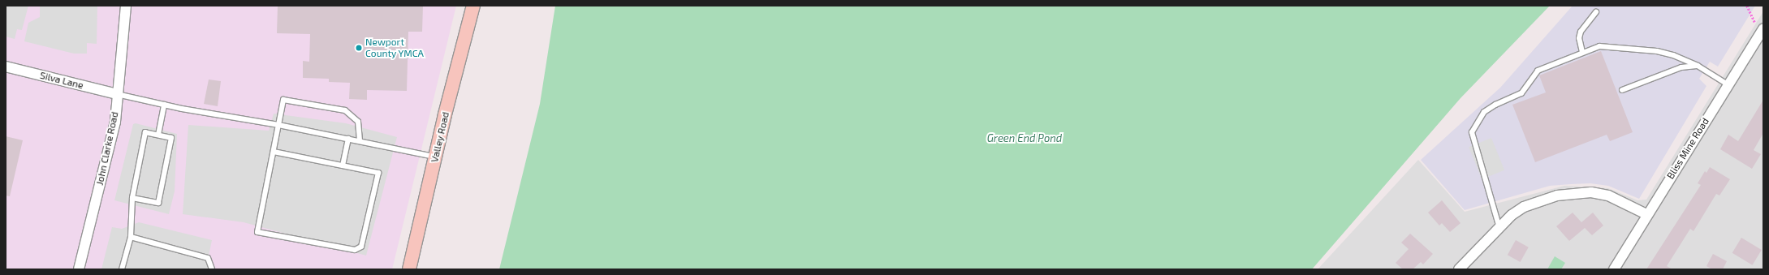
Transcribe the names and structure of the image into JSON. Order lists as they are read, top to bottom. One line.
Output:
{"streets":{"main road":["Valley Road"],"street":["Silva Lane","John Clarke Road","Bliss Mine Road"]},"crossings":[["Silva Lane","John Clarke Road"]],"water":["Green End Pond"],"places":["Newport County YMCA"]}
